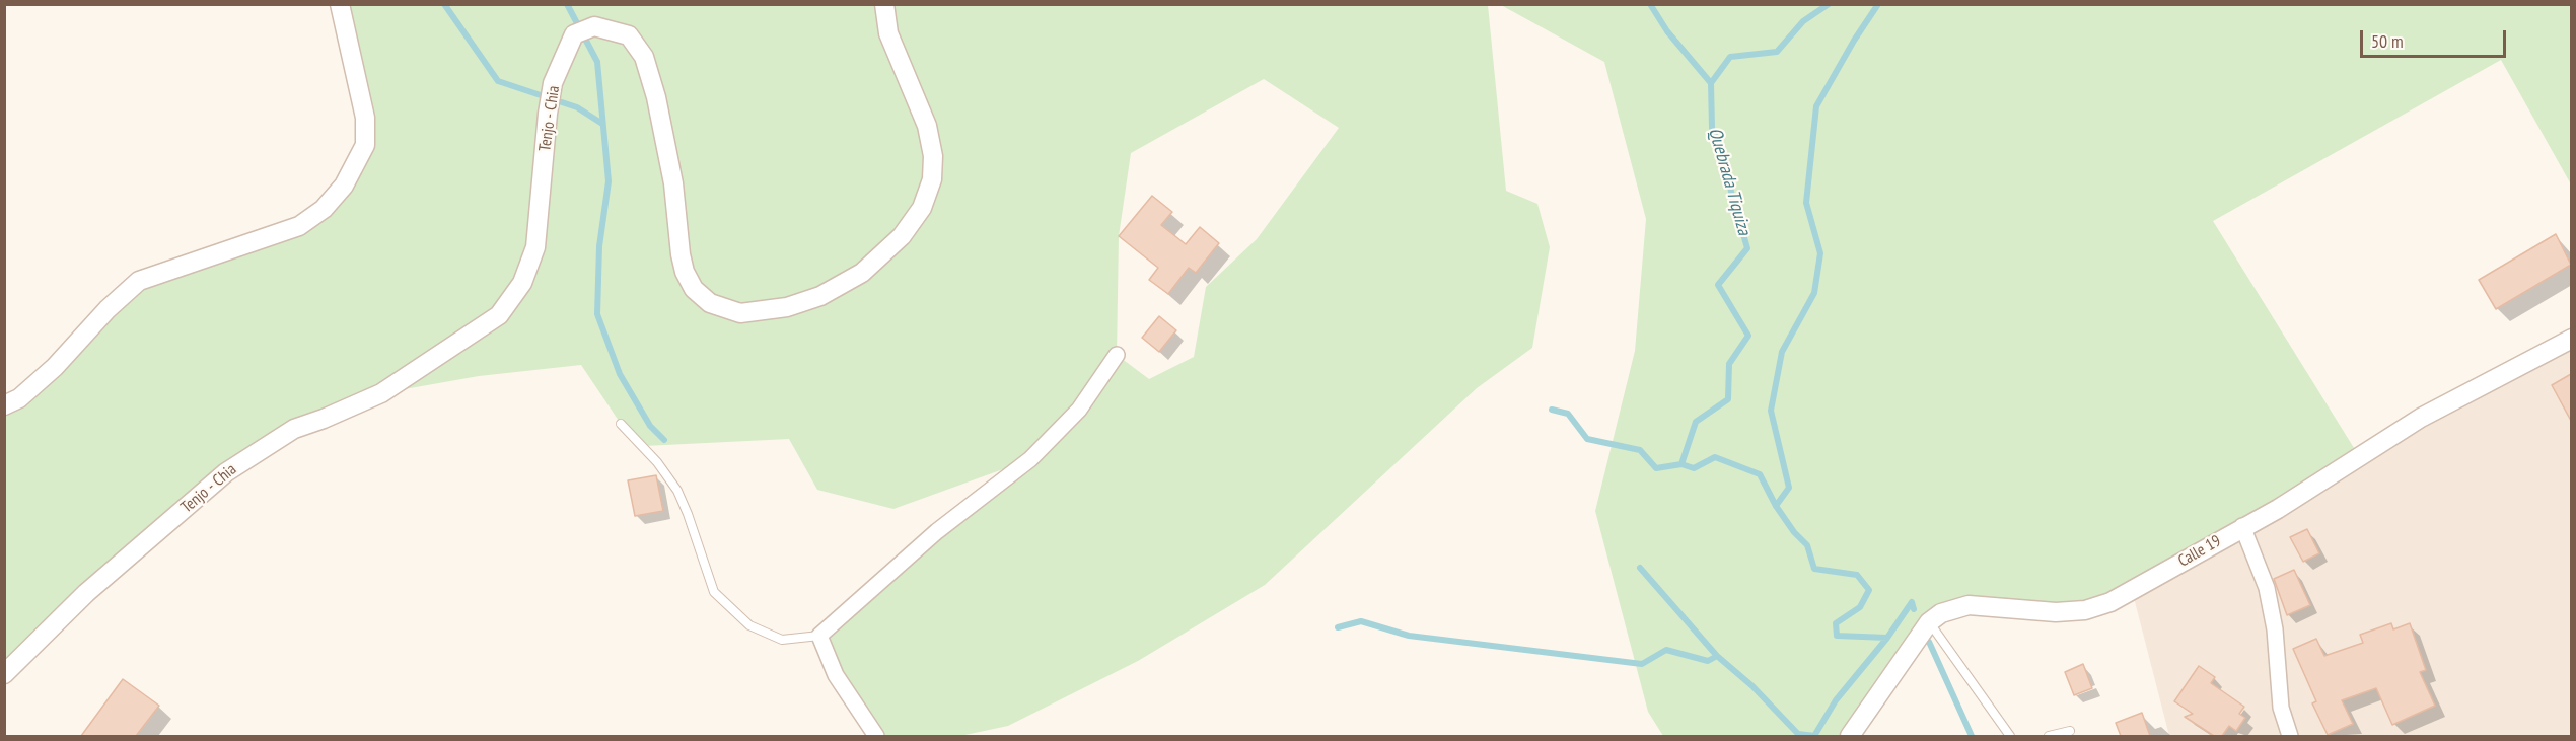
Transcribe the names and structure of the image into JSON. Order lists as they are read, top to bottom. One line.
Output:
{"streets":{"street":["Tenjo - Chia","Calle 19"]},"water":["Quebrada Tiquiza"],"scale_bar":"50 m"}
